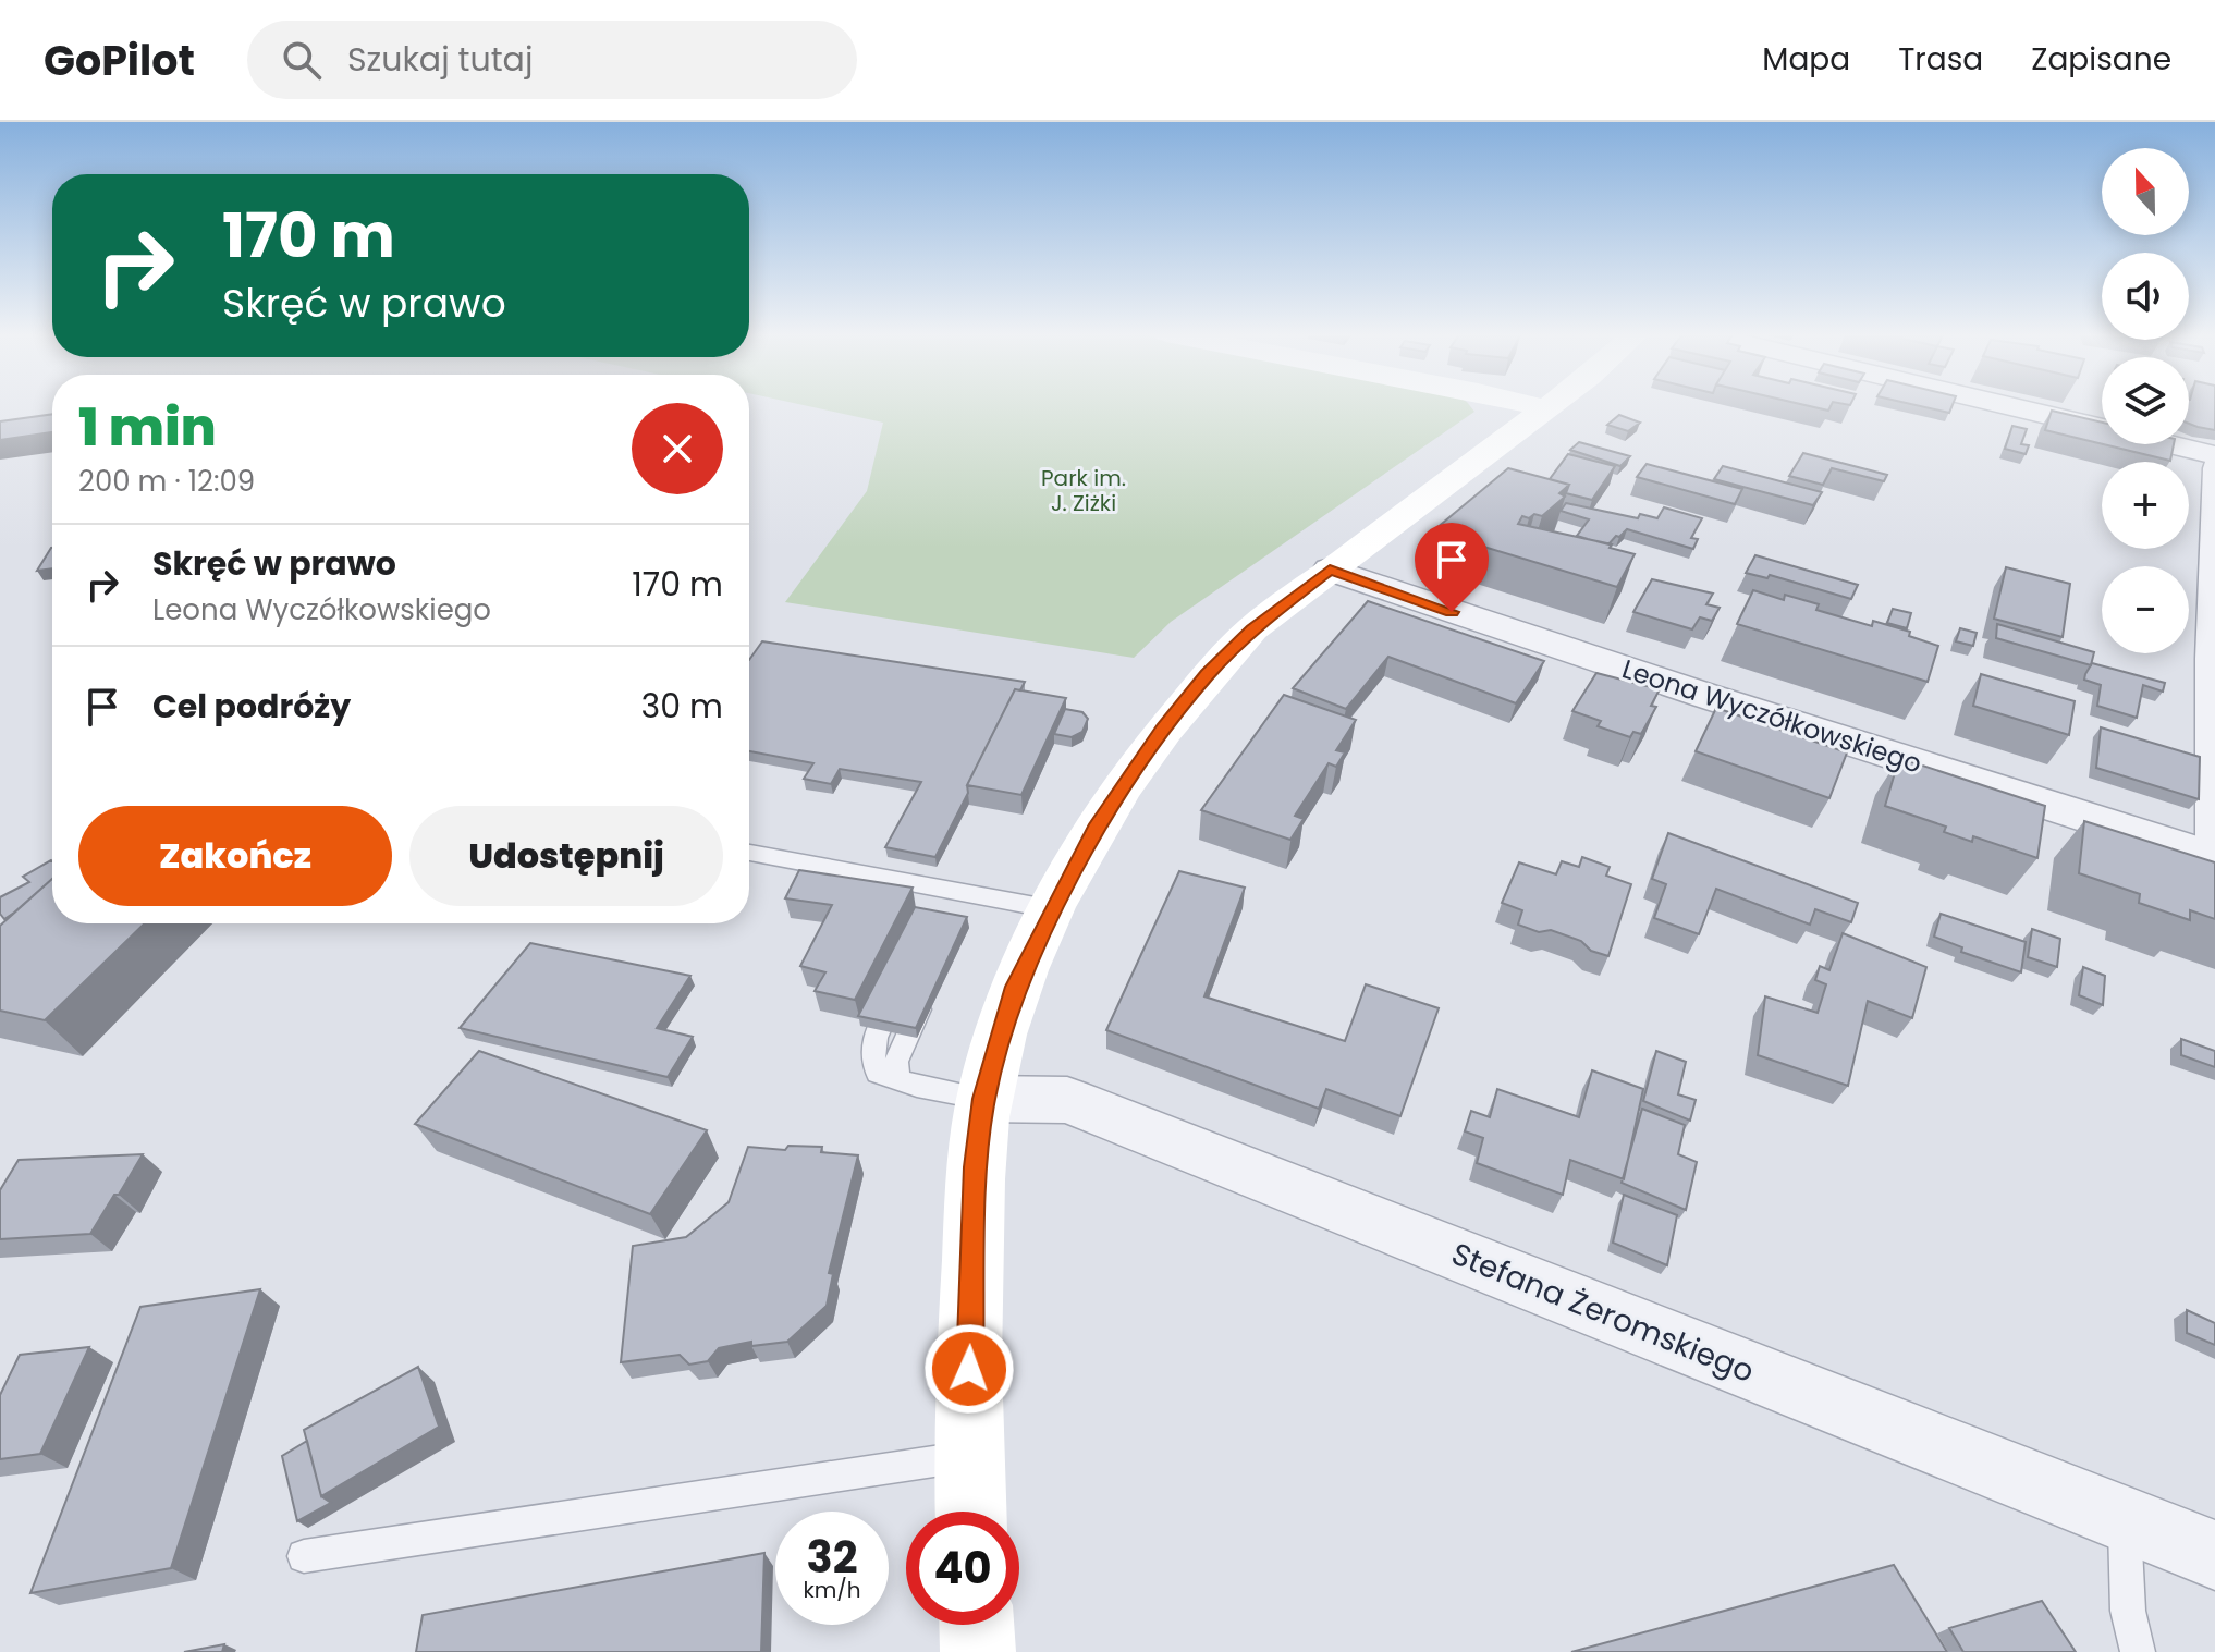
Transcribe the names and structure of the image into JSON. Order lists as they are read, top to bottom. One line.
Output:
{"streets":{"street":["Leona Wyczółkowskiego","Stefana Żeromskiego"]},"parks":["Park im. J. Ziżki"],"north":"top","page":{"header":"GoPilot","search":"Szukaj tutaj","nav":["Mapa","Trasa","Zapisane"],"map_buttons":["+","−"],"turn":["170 m","Skręć w prawo"],"heading":["1 min","200 m · 12:09"],"list":[{"name":"Skręć w prawo","note":"Leona Wyczółkowskiego","value":"170 m"},{"name":"Cel podróży","value":"30 m"}],"buttons":["Zakończ","Udostępnij"],"speed":"32 km/h","limit":"40"}}
